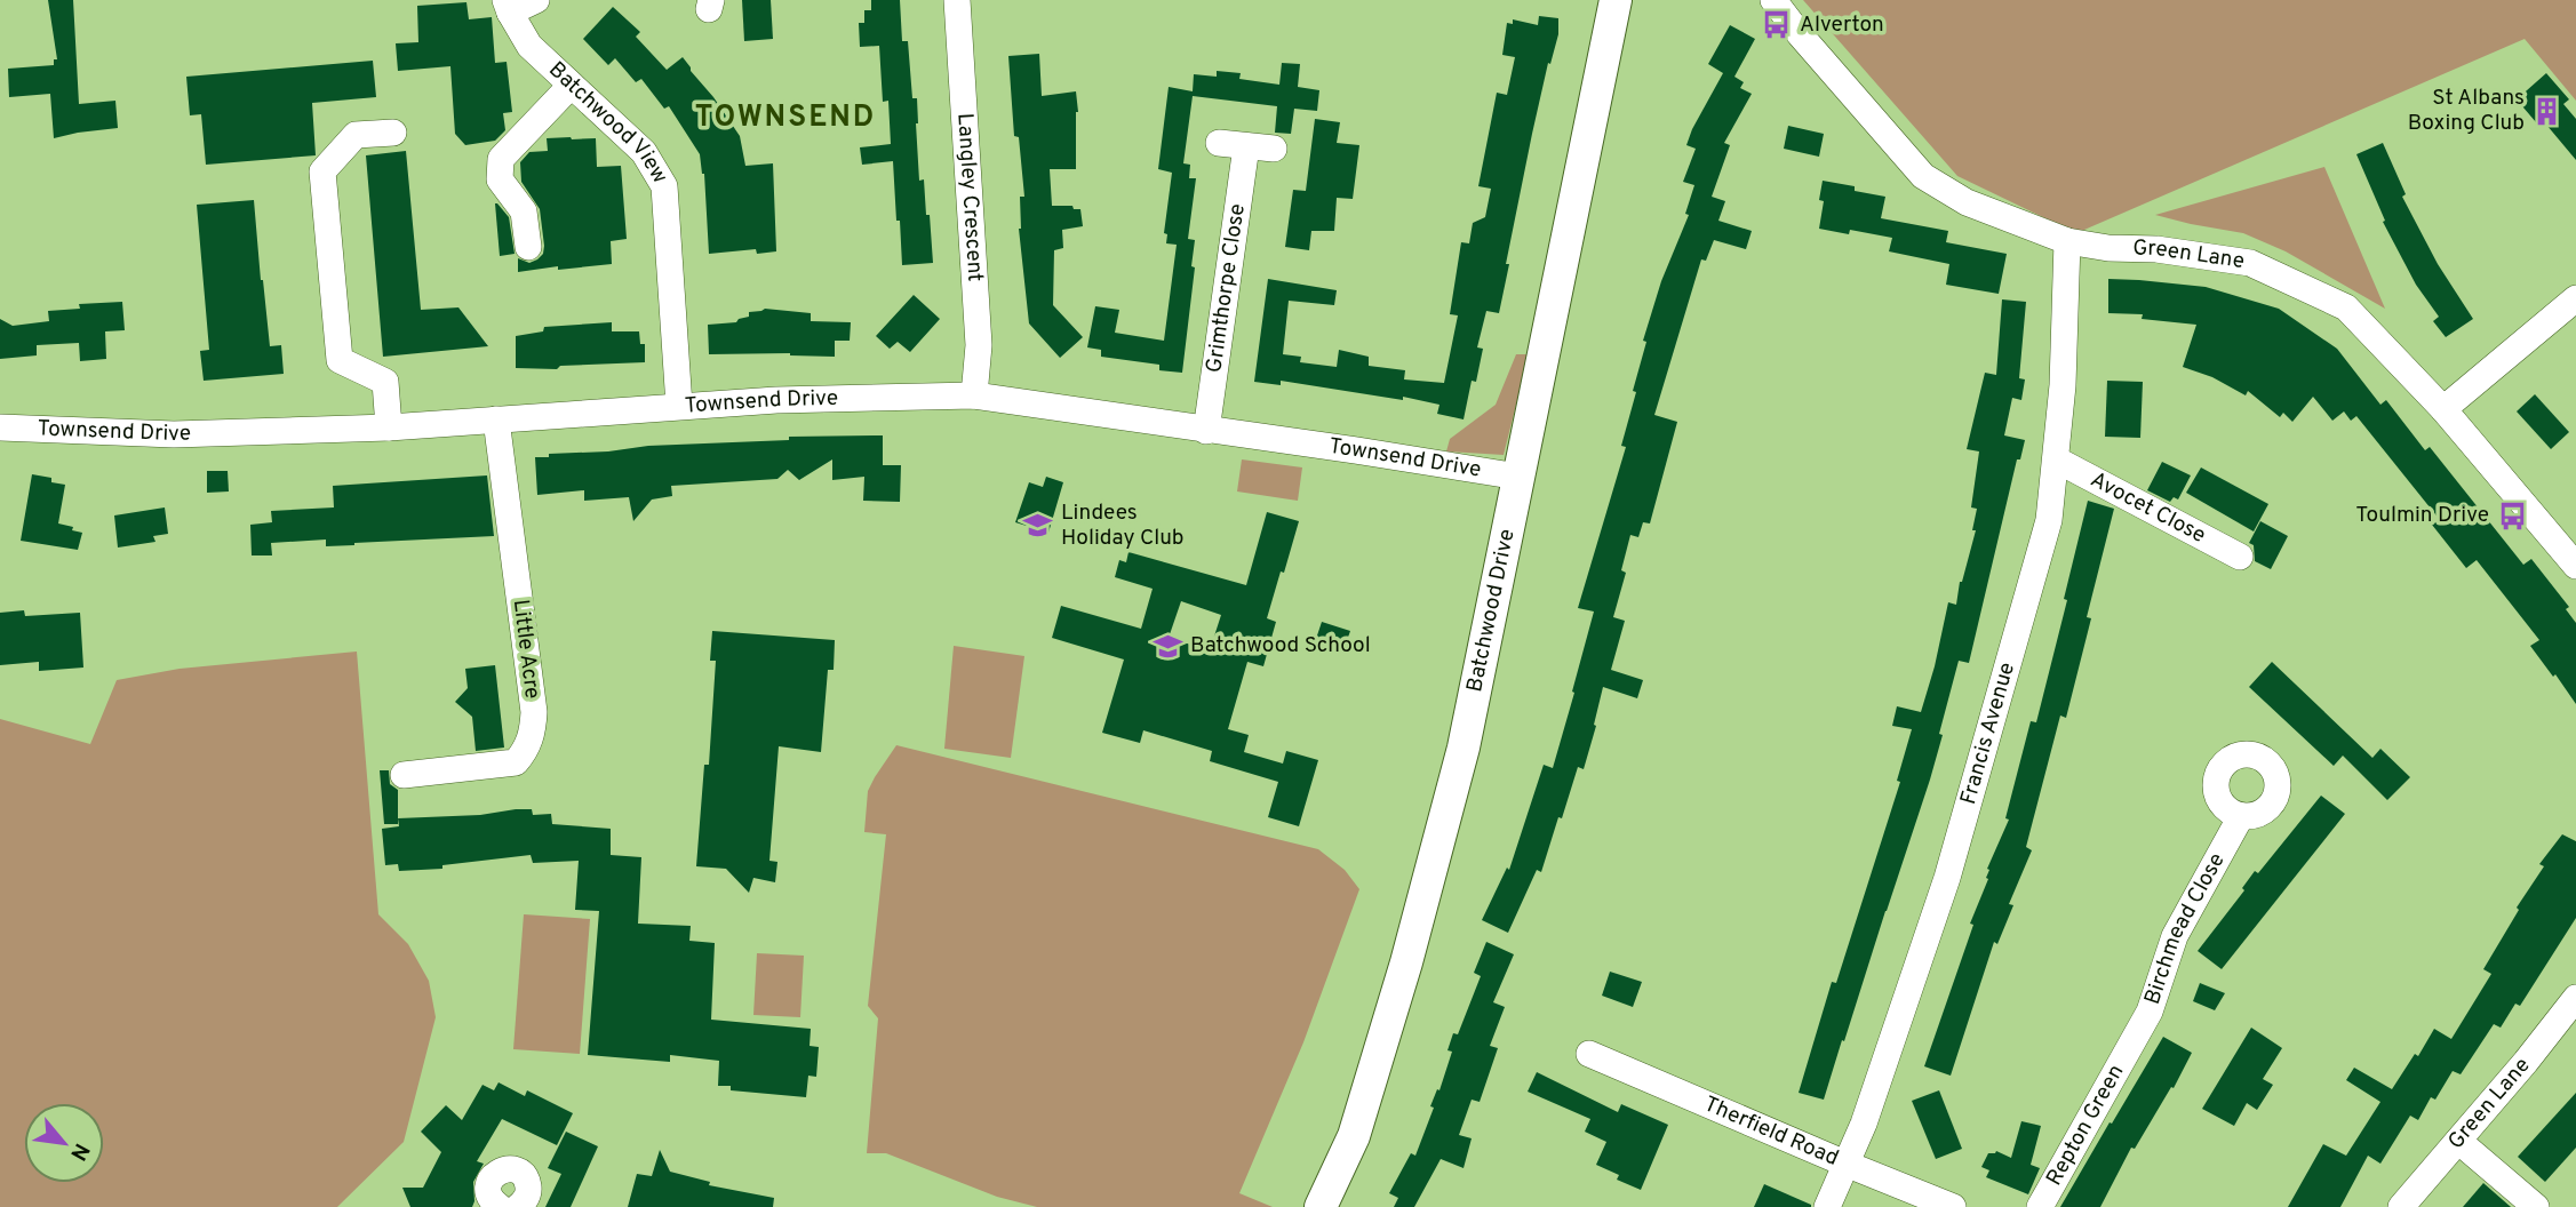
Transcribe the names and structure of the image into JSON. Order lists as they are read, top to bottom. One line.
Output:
{"streets":{"street":["Batchwood View","Langley Crescent","Green Lane","Grimthorpe Close","Townsend Drive","Avocet Close","Batchwood Drive","Little Acre","Francis Avenue","Birchmead Close","Repton Green","Therfield Road"]},"crossings":[["Batchwood View","Townsend Drive"],["Langley Crescent","Townsend Drive"],["Green Lane","Francis Avenue"],["Grimthorpe Close","Townsend Drive"],["Townsend Drive","Batchwood Drive"],["Townsend Drive","Little Acre"],["Avocet Close","Francis Avenue"],["Francis Avenue","Therfield Road"],["Birchmead Close","Repton Green"]],"districts":["TOWNSEND"],"places":{"bus stop":["Alverton","Toulmin Drive"],"building":["St Albans Boxing Club"],"school or university":["Lindees Holiday Club","Batchwood School"]},"north":"bottom right"}
